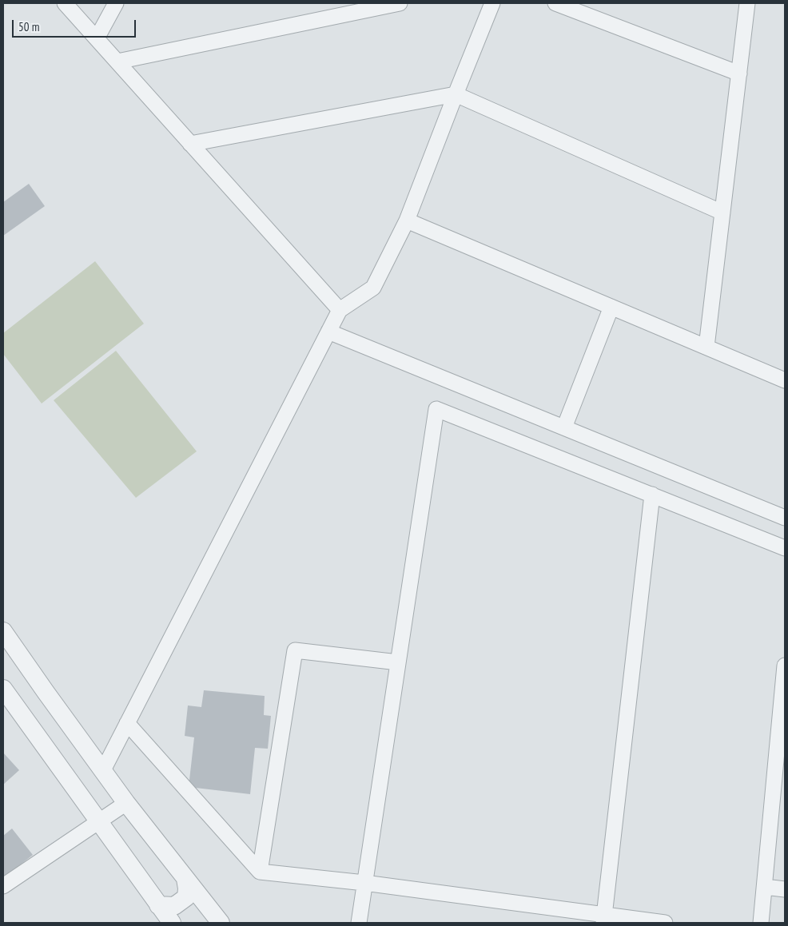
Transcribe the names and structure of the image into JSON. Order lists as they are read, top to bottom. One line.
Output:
{"scale_bar":"50 m"}
